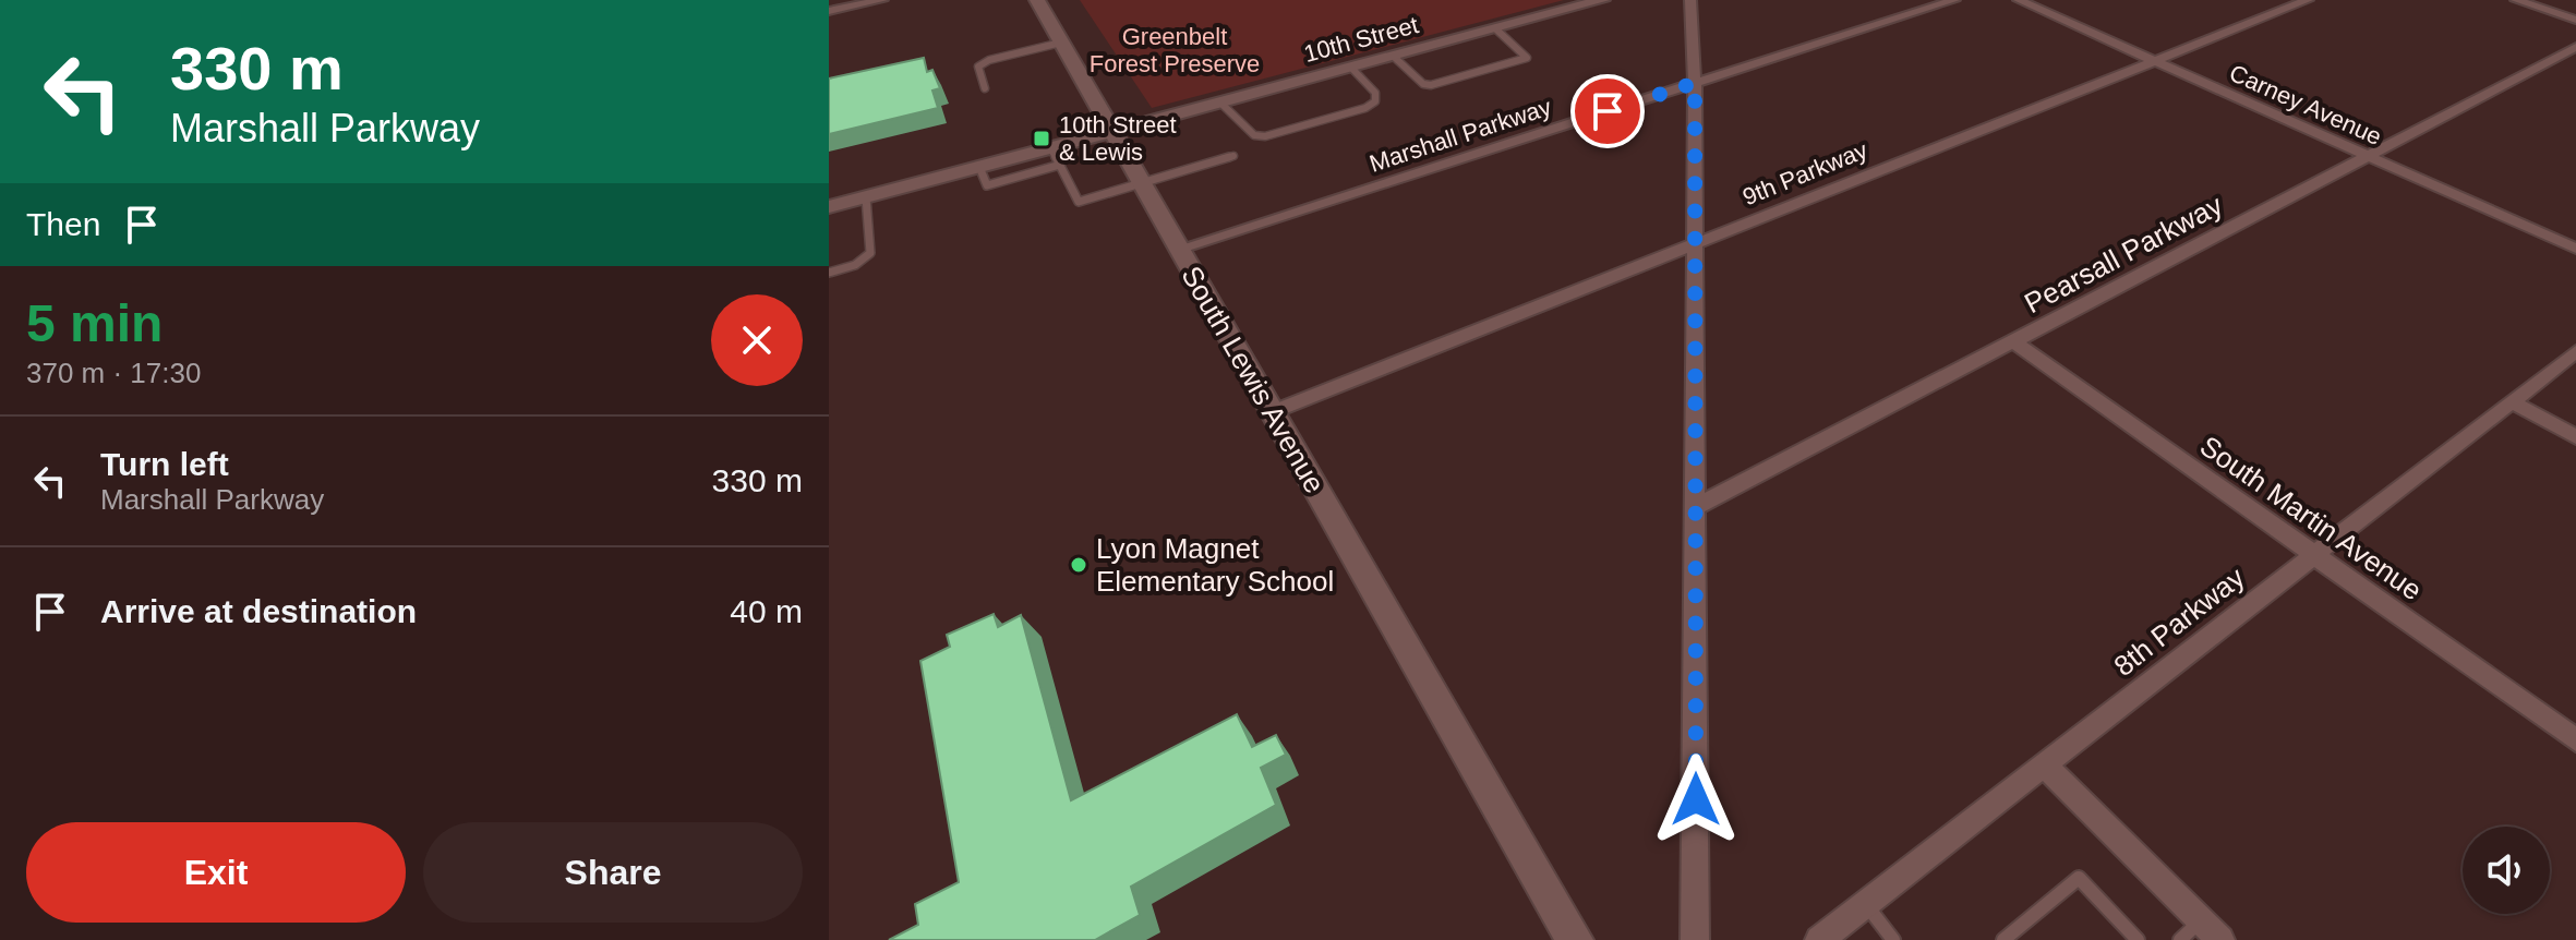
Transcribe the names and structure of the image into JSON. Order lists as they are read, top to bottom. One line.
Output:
{"streets":{"main road":["10th Street","South Lewis Avenue"],"street":["Carney Avenue","Marshall Parkway","9th Parkway","Pearsall Parkway","South Martin Avenue","8th Parkway"]},"crossings":[["10th Street","South Lewis Avenue"],["Carney Avenue","9th Parkway"],["Carney Avenue","Pearsall Parkway"],["Marshall Parkway","South Lewis Avenue"],["9th Parkway","South Lewis Avenue"],["Pearsall Parkway","South Martin Avenue"],["South Martin Avenue","8th Parkway"]],"parks":["Greenbelt Forest Preserve"],"places":{"transit":["10th Street & Lewis"],"other":["Lyon Magnet Elementary School"]},"page":{"turn":["330 m","Marshall Parkway"],"then":"Then","heading":["5 min","370 m · 17:30"],"list":[{"name":"Turn left","note":"Marshall Parkway","value":"330 m"},{"name":"Arrive at destination","value":"40 m"}],"buttons":["Exit","Share"]}}
